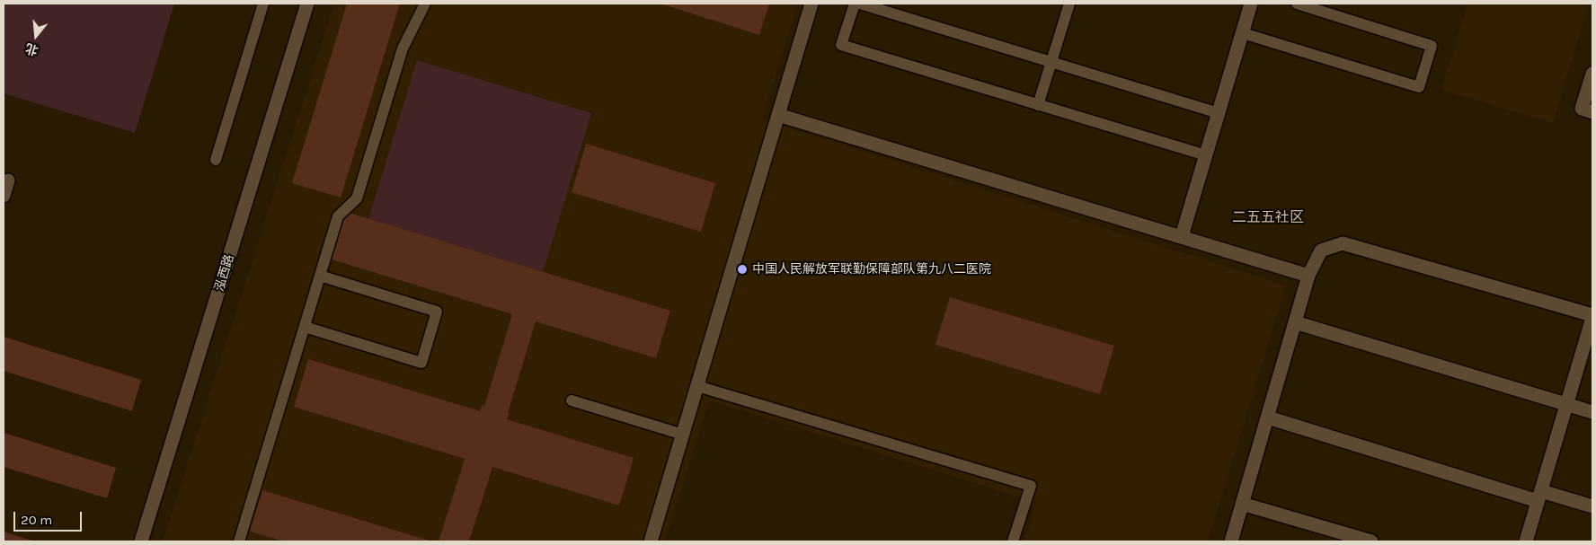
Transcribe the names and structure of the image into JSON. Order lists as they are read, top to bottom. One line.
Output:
{"streets":{"street":["泓西路"]},"districts":["二五五社区"],"places":["中国人民解放军联勤保障部队第九八二医院"],"scale_bar":"20 m","north":"bottom"}
